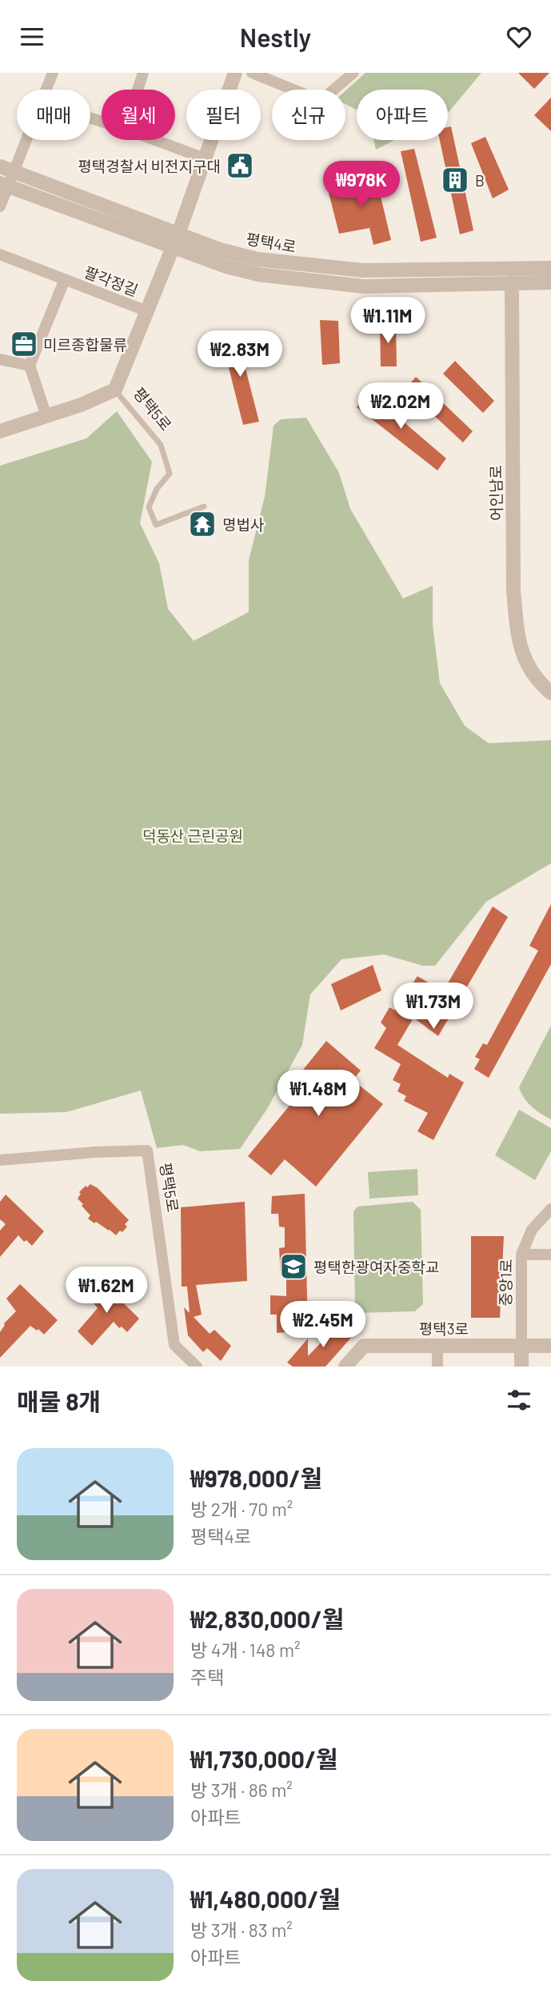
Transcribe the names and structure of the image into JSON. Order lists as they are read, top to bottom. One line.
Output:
{"streets":{"street":["평택4로","팔각정길","평택5로","어인남로","중앙1로","평택3로"]},"crossings":[["평택4로","평택5로"],["평택4로","어인남로"],["팔각정길","평택5로"],["중앙1로","평택3로"]],"parks":["덕동산 근린공원"],"places":{"public building":["평택경찰서 비전지구대"],"building":["B"],"office":["미르종합물류"],"temple":["명법사"],"school or university":["평택한광여자중학교"]},"page":{"header":"Nestly","chip":["매매","월세","필터","신규","아파트"],"price":["₩978K","₩1.11M","₩2.83M","₩2.02M","₩1.73M","₩1.48M","₩1.62M","₩2.45M"],"heading":"매물 8개","list":[{"name":"₩978,000/월","note":"방 2개 · 70 m² · 평택4로"},{"name":"₩2,830,000/월","note":"방 4개 · 148 m² · 주택"},{"name":"₩1,730,000/월","note":"방 3개 · 86 m² · 아파트"},{"name":"₩1,480,000/월","note":"방 3개 · 83 m² · 아파트"}]}}
